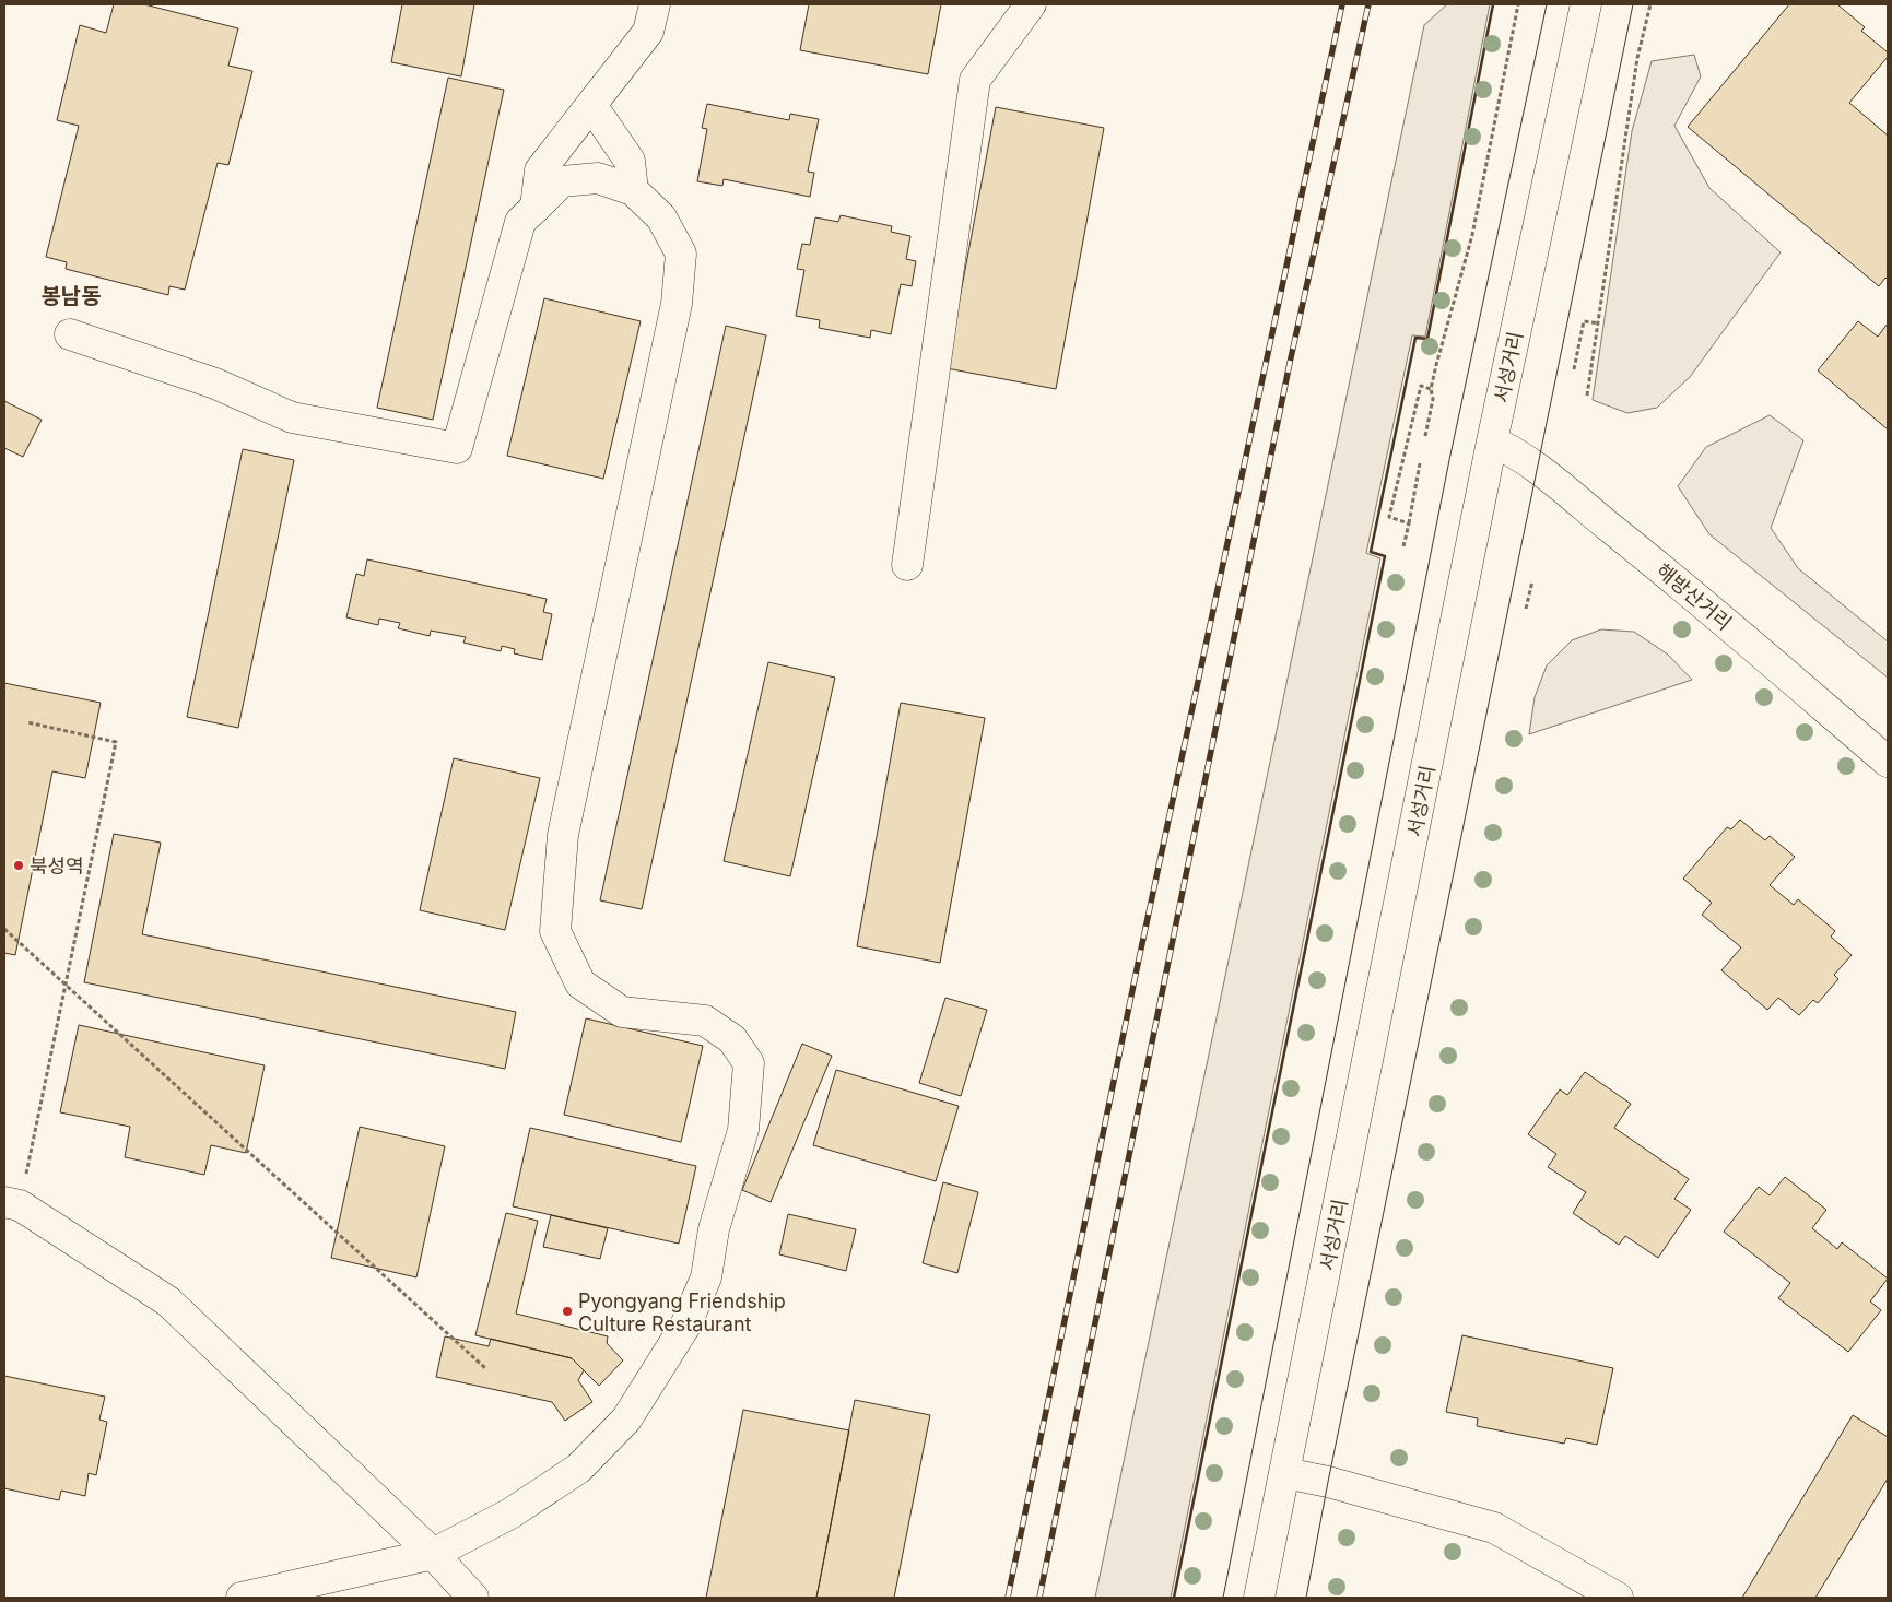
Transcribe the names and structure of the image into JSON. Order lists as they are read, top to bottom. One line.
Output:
{"streets":{"street":["서성거리","해방산거리"]},"crossings":[["서성거리","해방산거리"]],"districts":["봉남동"],"places":["북성역","Pyongyang Friendship Culture Restaurant"]}
